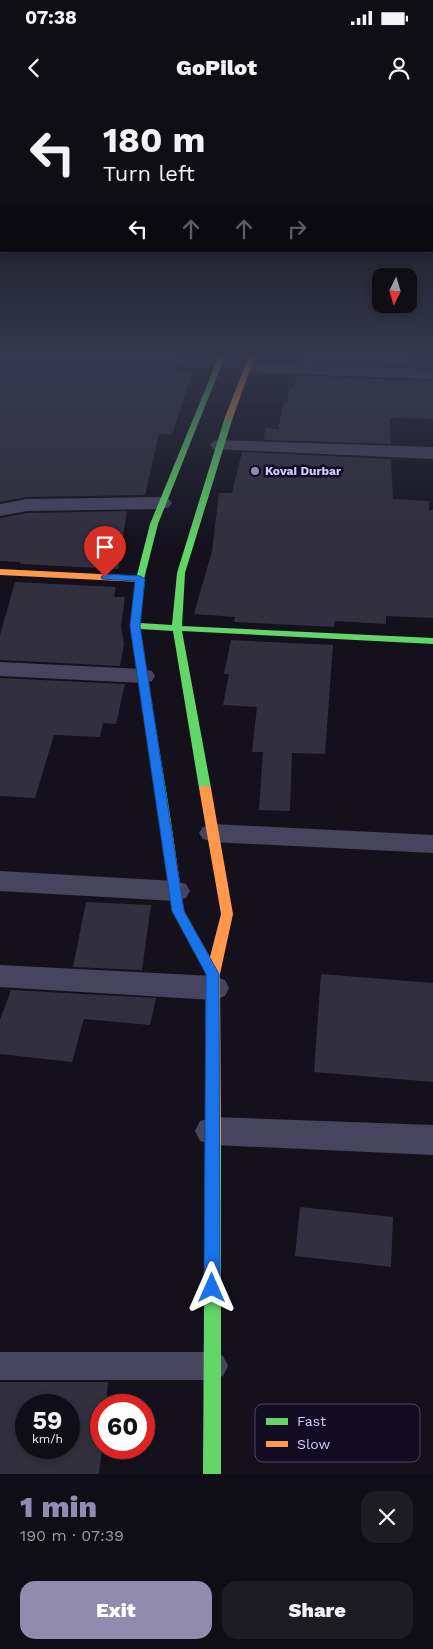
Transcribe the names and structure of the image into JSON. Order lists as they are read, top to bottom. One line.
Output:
{"places":["Kovai Durbar"],"legend":["Fast","Slow"],"north":"bottom","page":{"status":"07:38","header":"GoPilot","turn":["180 m","Turn left"],"speed":"59 km/h","limit":"60","heading":["1 min","190 m · 07:39"],"buttons":["Exit","Share"]}}
